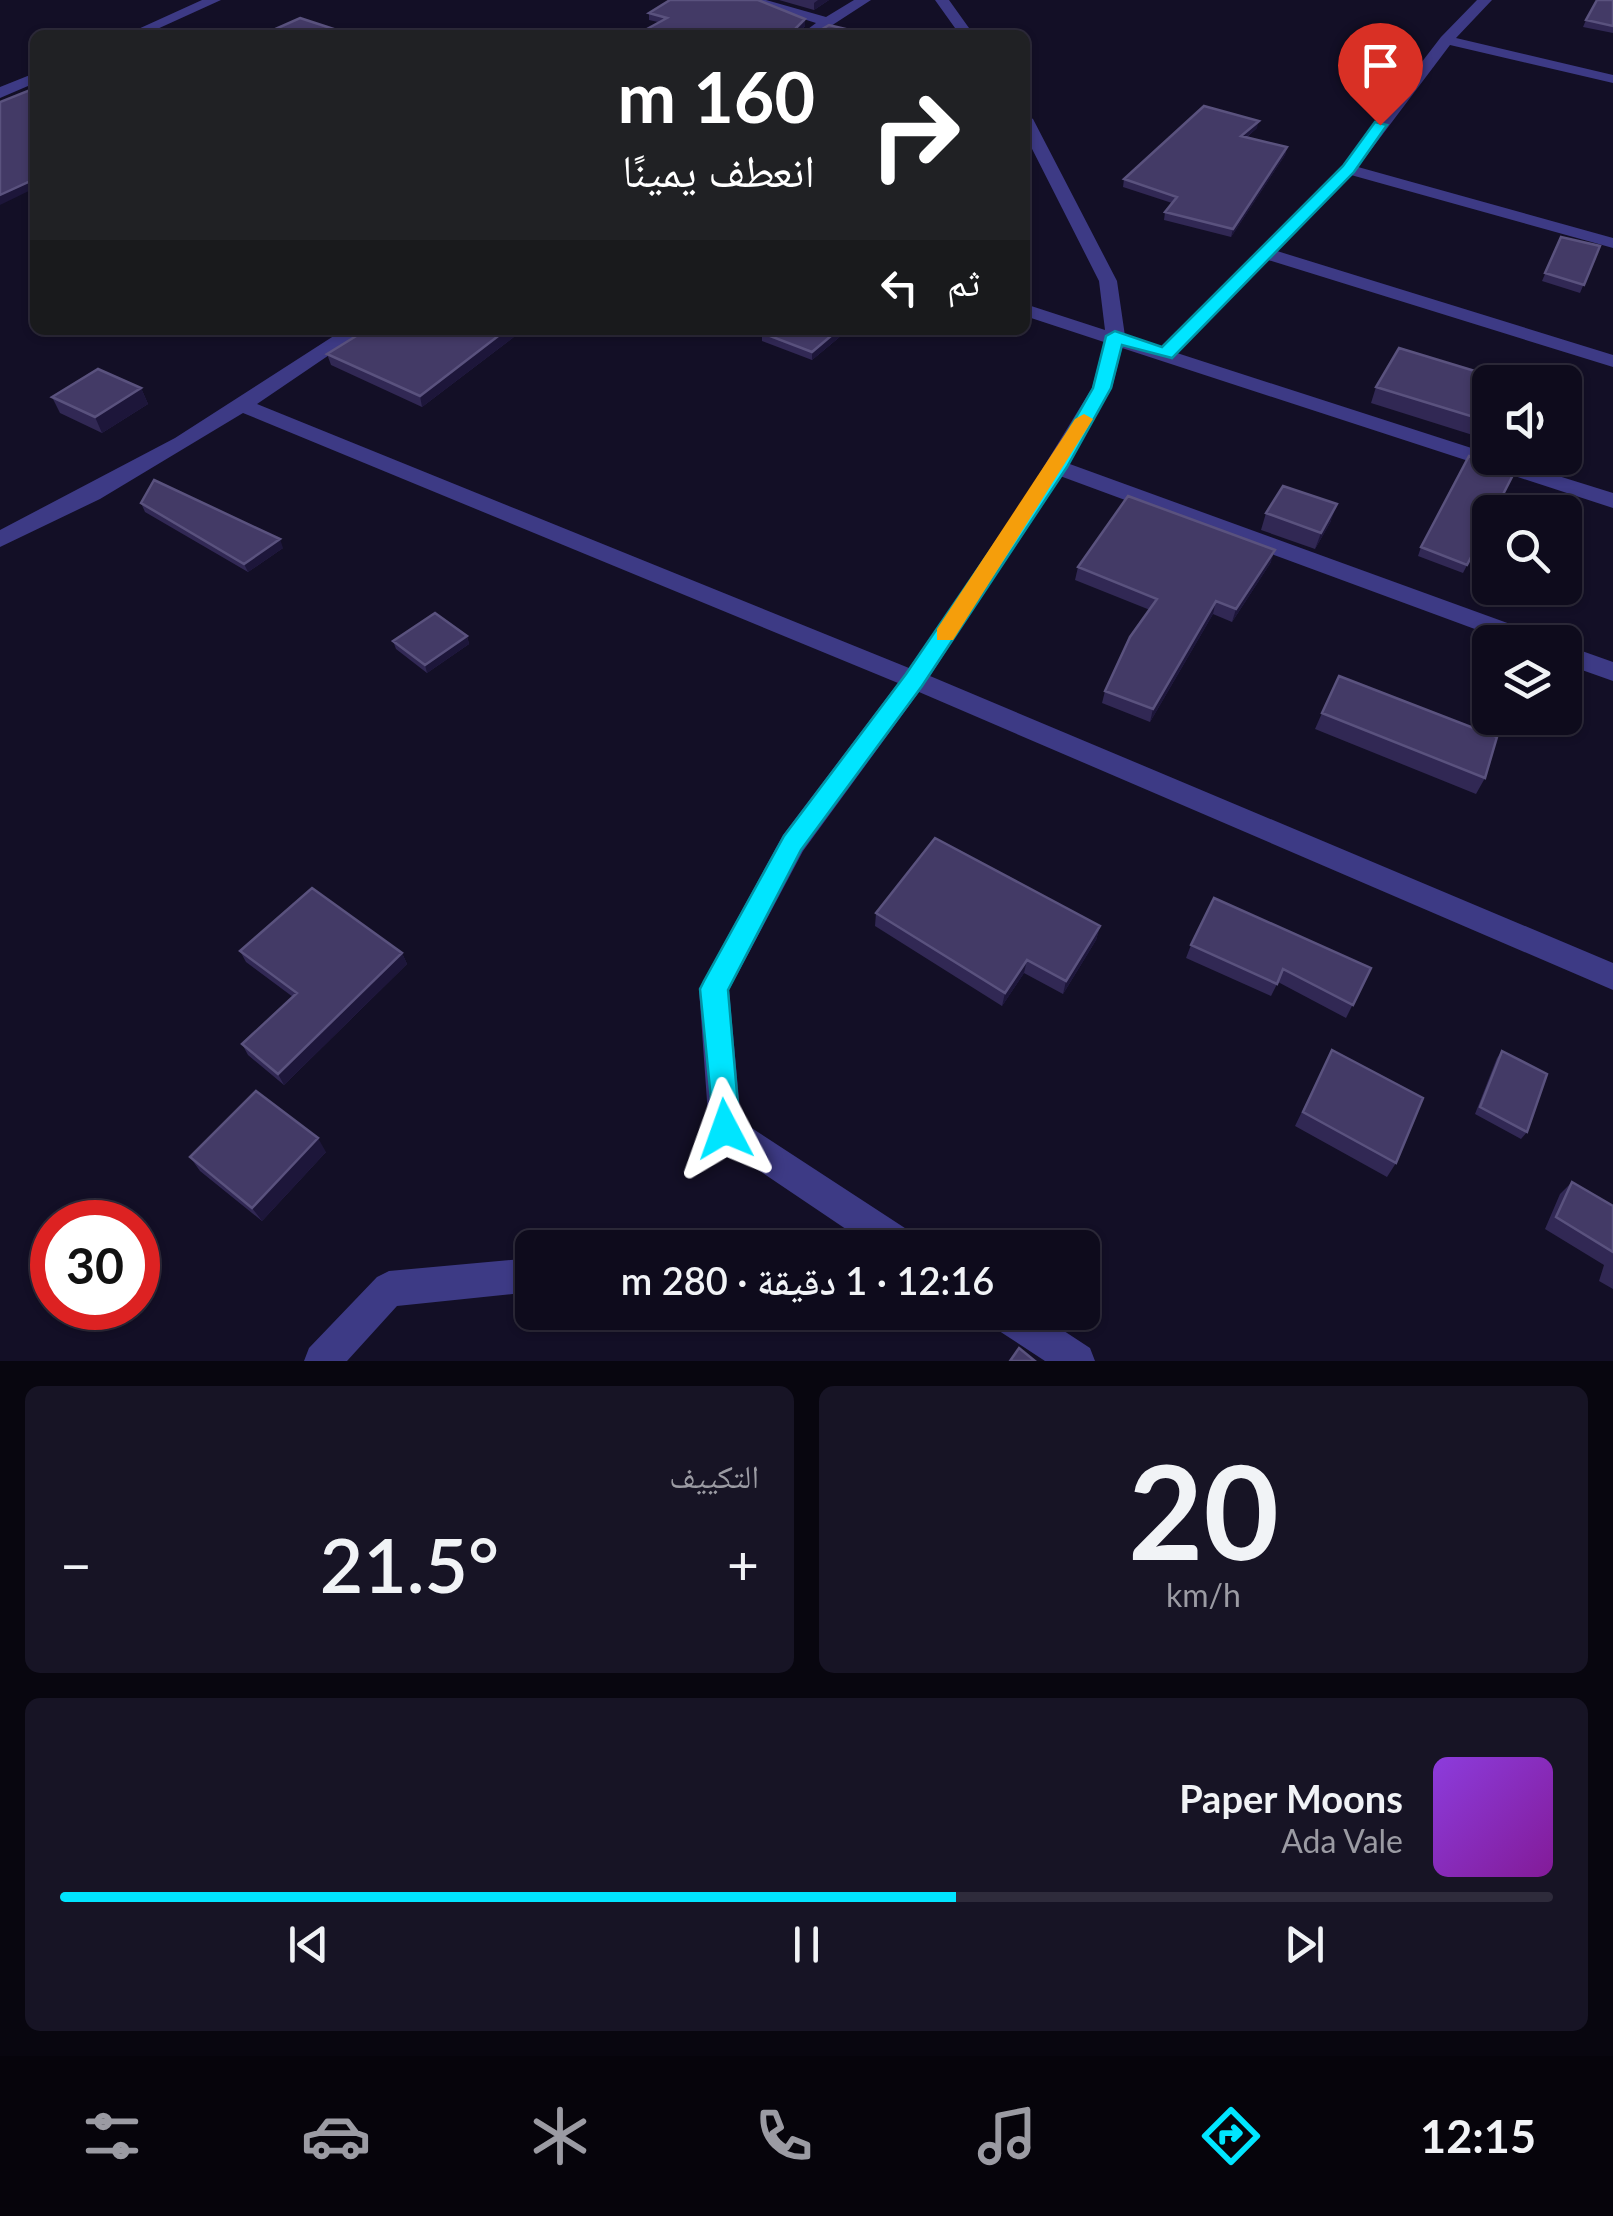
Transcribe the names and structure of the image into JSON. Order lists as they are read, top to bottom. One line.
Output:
{"page":{"turn":["160 m","انعطف يمينًا"],"then":"ثم","limit":"30","trip":"12:16 · 1 دقيقة · 280 m","tile":[["20","km/h"],"التكييف"],"heat":["−","21.5°","+"],"song":["Paper Moons","Ada Vale"],"tabs":"12:15"}}
